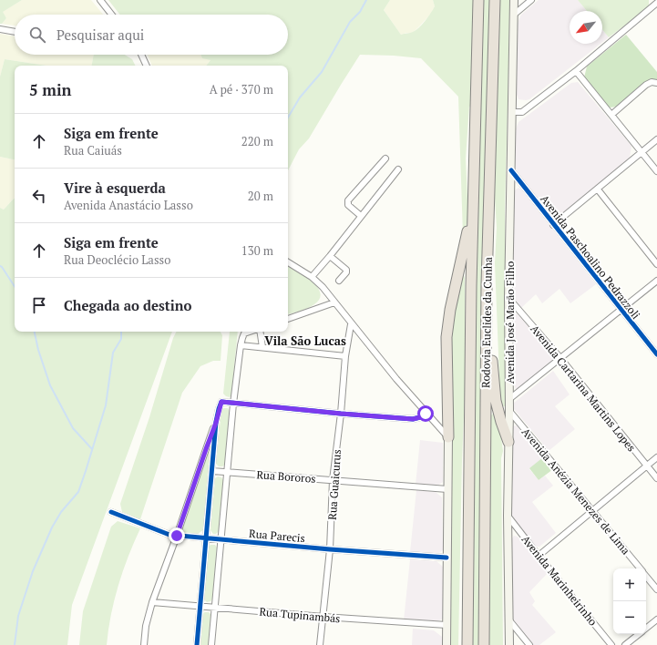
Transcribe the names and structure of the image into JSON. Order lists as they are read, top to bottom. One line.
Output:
{"streets":{"highway":["Rodovia Euclides da Cunha"],"main road":["Avenida José Marão Filho"],"street":["Avenida Paschoalino Pedrazzoli","Avenida Cartarina Martins Lopes","Rua Bororos","Rua Guaicurus","Avenida Anézia Menezes de Lima","Rua Parecis","Avenida Marinheirinho","Rua Tupinambás"]},"crossings":[["Avenida Paschoalino Pedrazzoli","Avenida José Marão Filho"],["Avenida José Marão Filho","Avenida Cartarina Martins Lopes"],["Avenida José Marão Filho","Avenida Anézia Menezes de Lima"],["Avenida José Marão Filho","Avenida Marinheirinho"],["Rua Bororos","Rua Guaicurus"],["Rua Guaicurus","Rua Parecis"],["Rua Guaicurus","Rua Tupinambás"]],"districts":["Vila São Lucas"],"north":"bottom left","page":{"search":"Pesquisar aqui","heading":["5 min","A pé · 370 m"],"list":[["Siga em frente","Rua Caiuás","220 m"],["Vire à esquerda","Avenida Anastácio Lasso","20 m"],["Siga em frente","Rua Deoclécio Lasso","130 m"],"Chegada ao destino"],"map_buttons":["+","−"]}}
